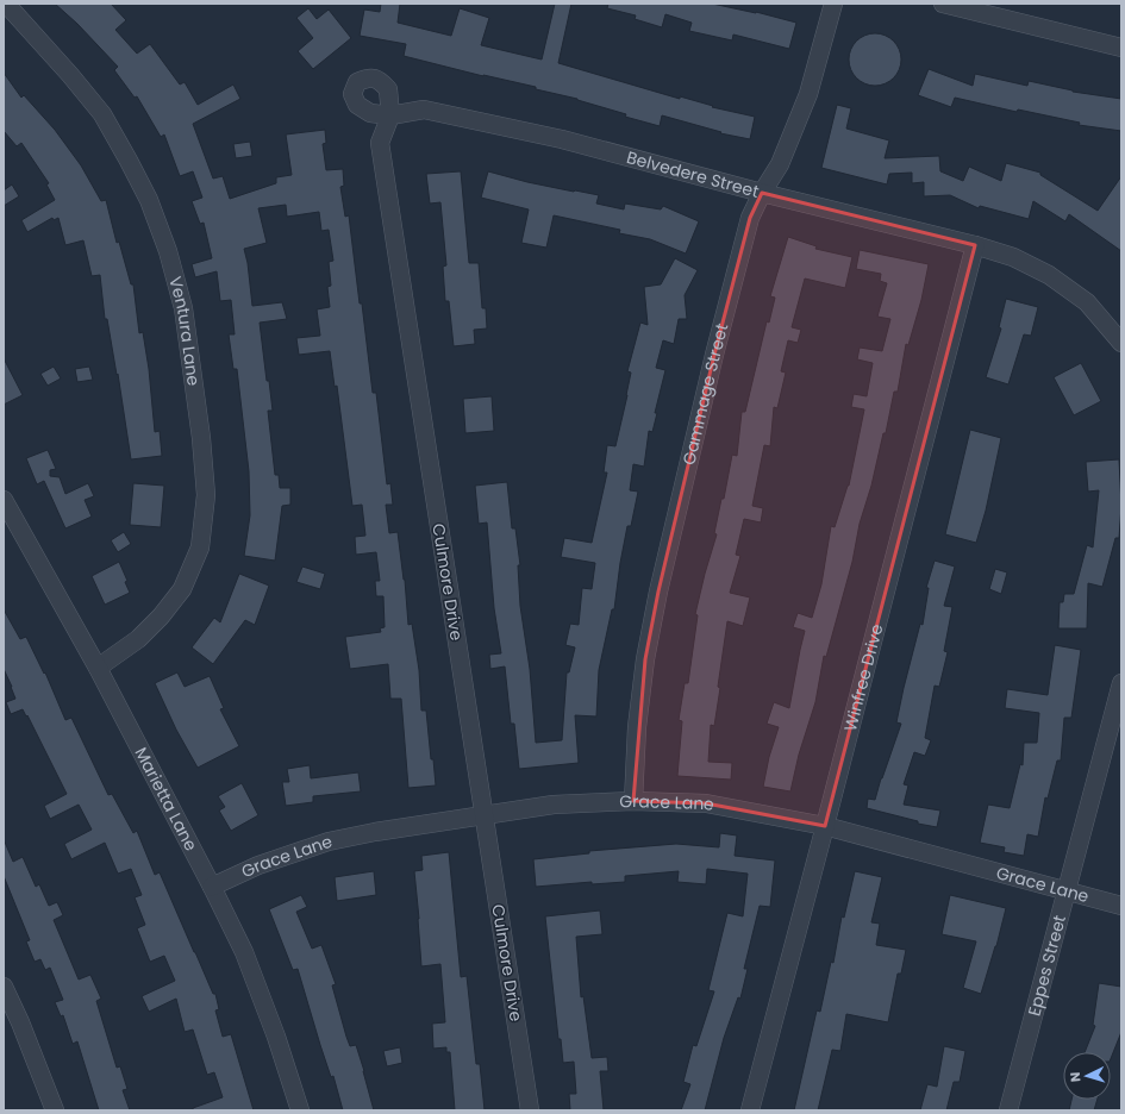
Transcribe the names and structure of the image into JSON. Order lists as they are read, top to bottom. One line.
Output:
{"streets":{"street":["Belvedere Street","Ventura Lane","Gammage Street","Culmore Drive","Winfree Drive","Marietta Lane","Grace Lane","Eppes Street"]},"crossings":[["Belvedere Street","Gammage Street"],["Belvedere Street","Culmore Drive"],["Belvedere Street","Winfree Drive"],["Ventura Lane","Marietta Lane"],["Gammage Street","Grace Lane"],["Culmore Drive","Grace Lane"],["Winfree Drive","Grace Lane"],["Marietta Lane","Grace Lane"],["Grace Lane","Eppes Street"]],"north":"left"}
